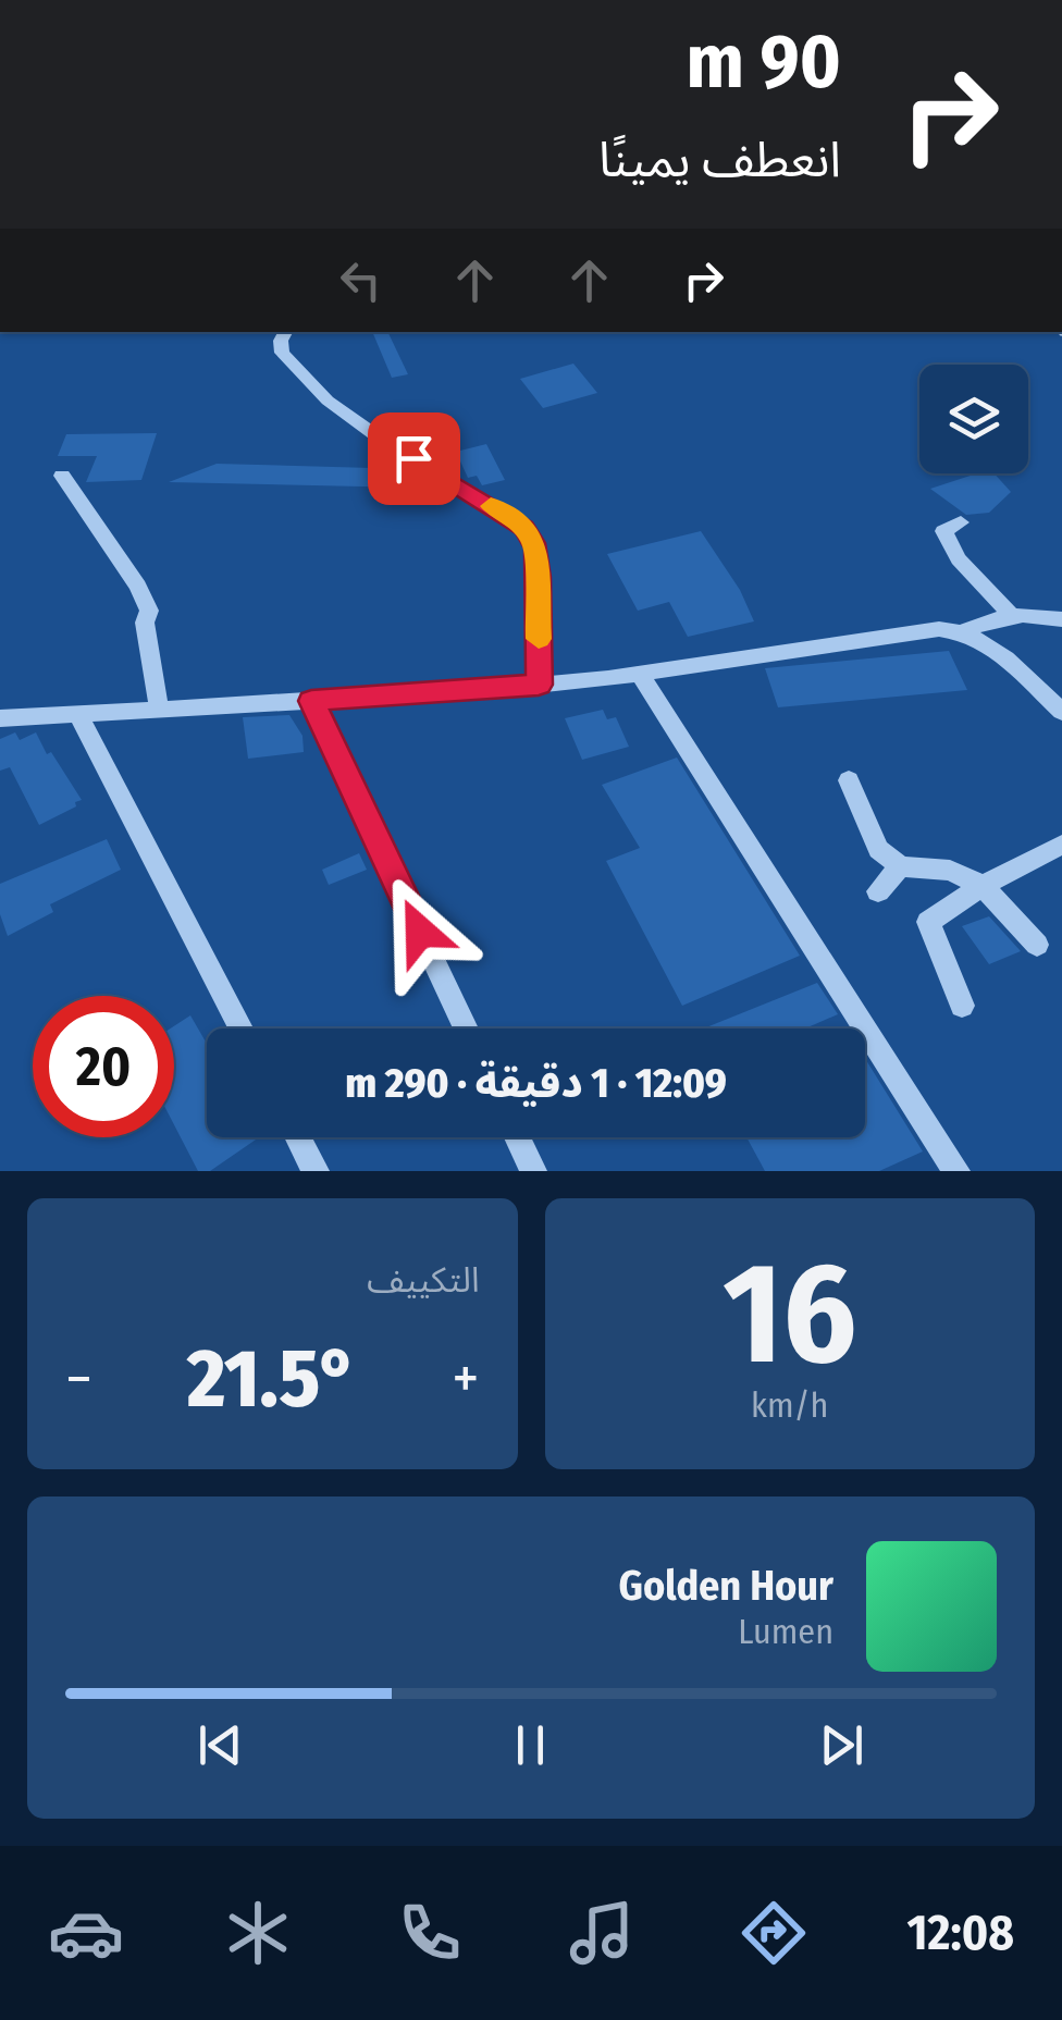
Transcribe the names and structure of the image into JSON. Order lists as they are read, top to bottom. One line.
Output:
{"page":{"turn":["90 m","انعطف يمينًا"],"limit":"20","trip":"12:09 · 1 دقيقة · 290 m","tile":[["16","km/h"],"التكييف"],"heat":["−","21.5°","+"],"song":["Golden Hour","Lumen"],"tabs":"12:08"}}
